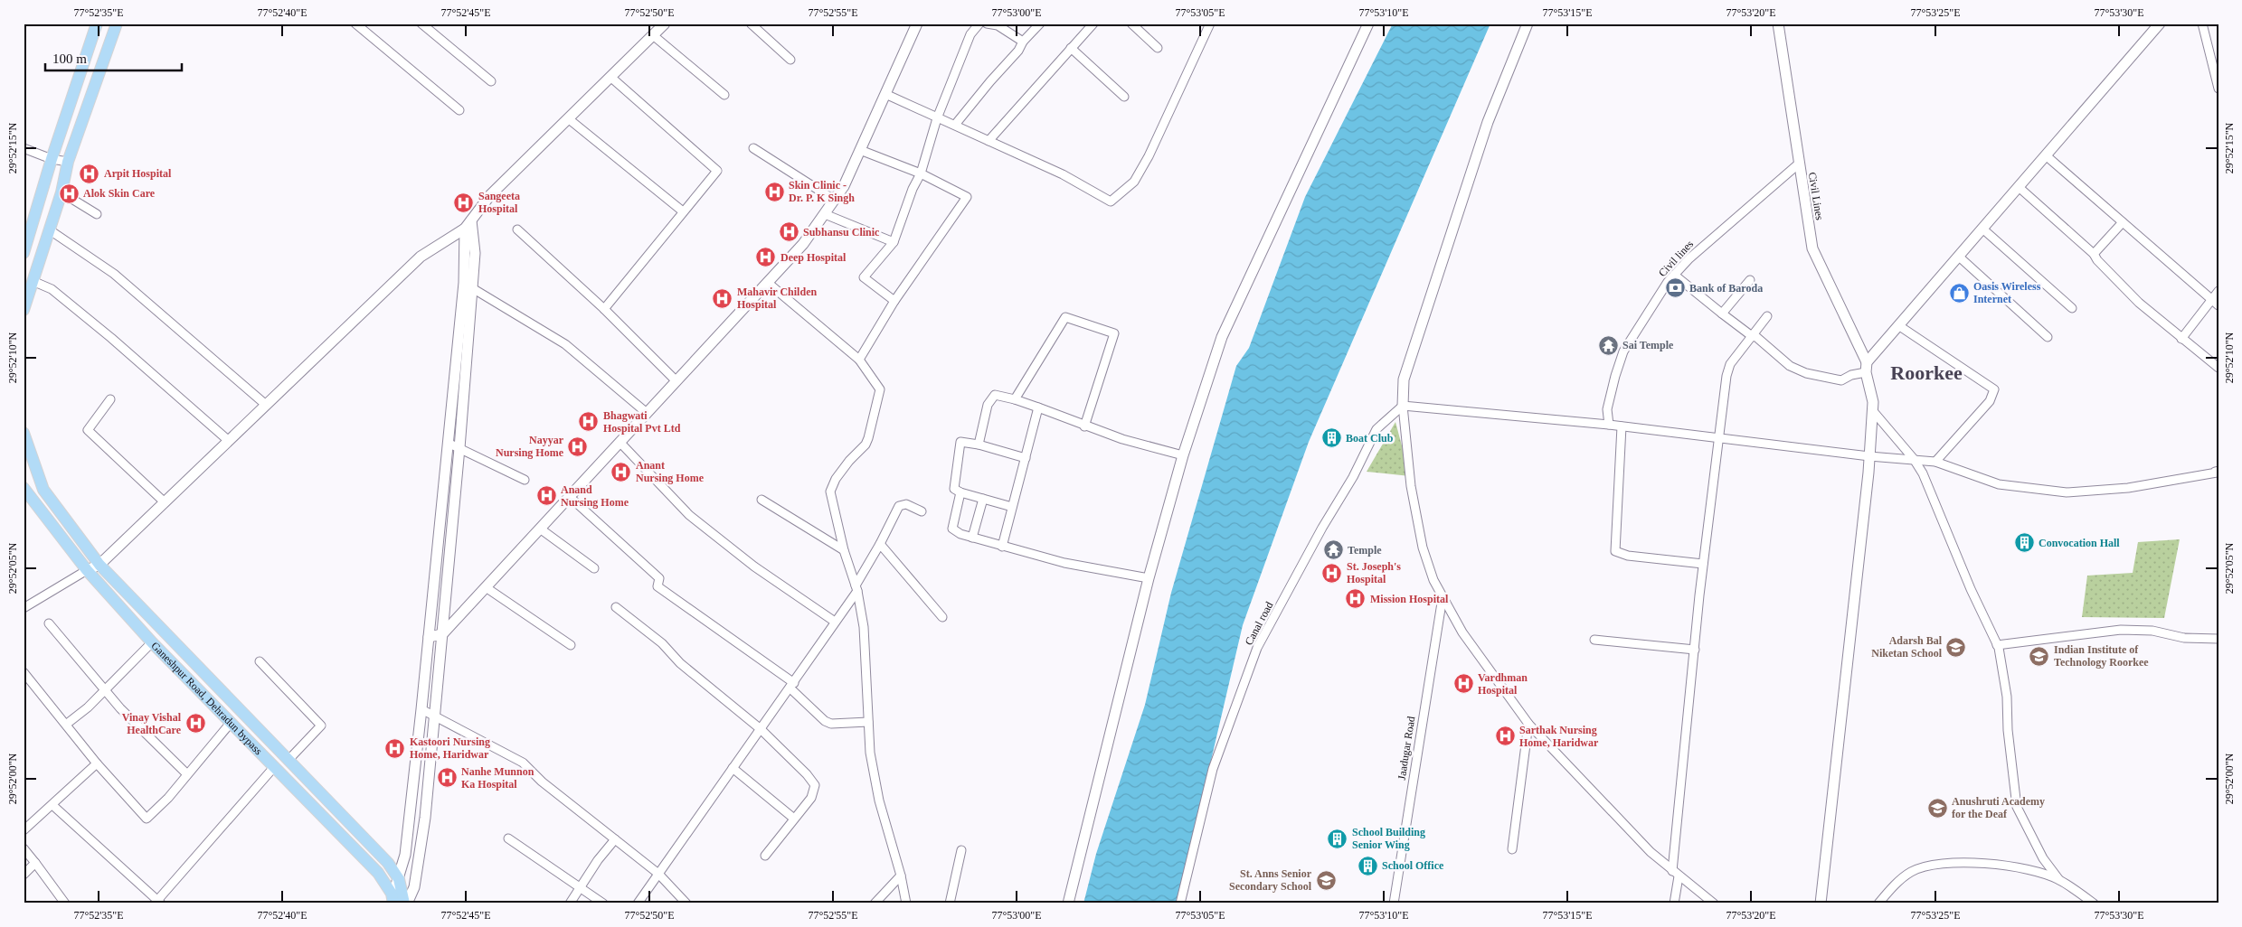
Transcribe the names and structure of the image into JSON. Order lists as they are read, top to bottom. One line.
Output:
{"streets":{"main road":["Ganeshpur Road, Dehradun bypass"],"street":["Civil Lines","Civil lines","Canal road","Jaadugar Road"]},"crossings":[["Civil Lines","Civil lines"]],"districts":["Roorkee"],"places":{"hospital":["Arpit Hospital","Skin Clinic - Dr. P. K Singh","Alok Skin Care","Sangeeta Hospital","Subhansu Clinic","Deep Hospital","Mahavir Childen Hospital","Bhagwati Hospital Pvt Ltd","Nayyar Nursing Home","Anant Nursing Home","Anand Nursing Home","St. Joseph's Hospital","Mission Hospital","Vardhman Hospital","Vinay Vishal HealthCare","Sarthak Nursing Home, Haridwar","Kastoori Nursing Home, Haridwar","Nanhe Munnon Ka Hospital"],"bank":["Bank of Baroda"],"shop":["Oasis Wireless Internet"],"temple":["Sai Temple","Temple"],"building":["Boat Club","Convocation Hall","School Building Senior Wing","School Office"],"school or university":["Adarsh Bal Niketan School","Indian Institute of Technology Roorkee","Anushruti Academy for the Deaf","St. Anns Senior Secondary School"]},"scale_bar":"100 m","coordinates":["77°52'35\"E","77°52'40\"E","77°52'45\"E","77°52'50\"E","77°52'55\"E","77°53'00\"E","77°53'05\"E","77°53'10\"E","77°53'15\"E","77°53'20\"E","77°53'25\"E","77°53'30\"E","29°52'15\"N","29°52'10\"N","29°52'05\"N","29°52'00\"N"]}
